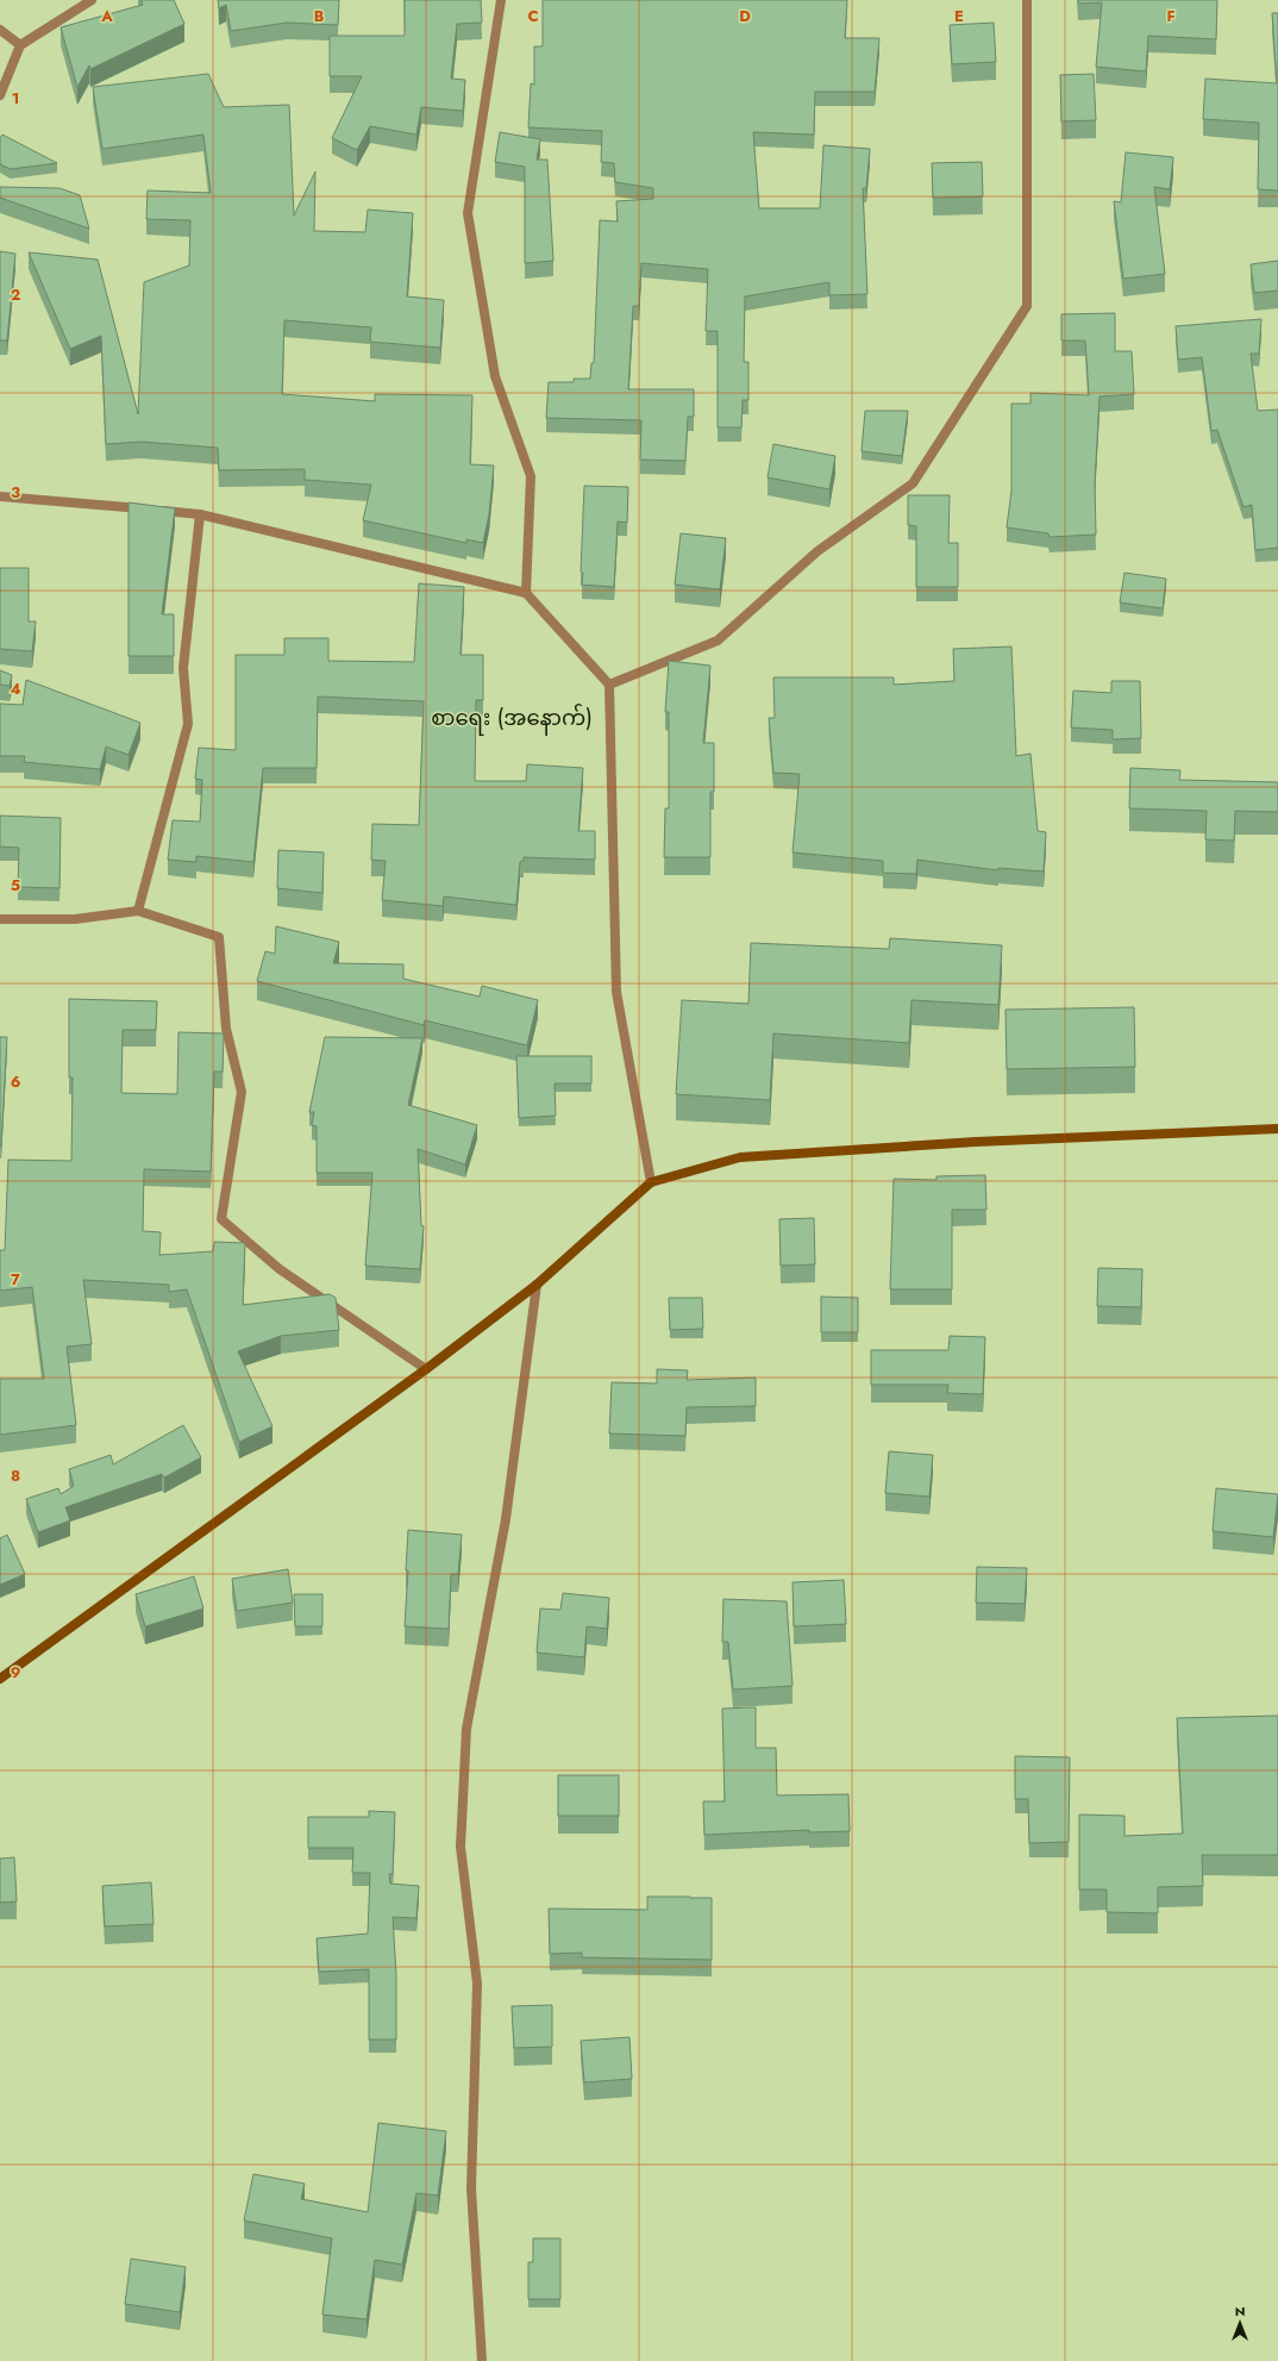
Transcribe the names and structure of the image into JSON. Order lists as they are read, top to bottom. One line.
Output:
{"districts":["စာရေး (အနောက်)"],"north":"top","grid":{"columns":["A","B","C","D","E","F"],"rows":["1","2","3","4","5","6","7","8","9"]}}
